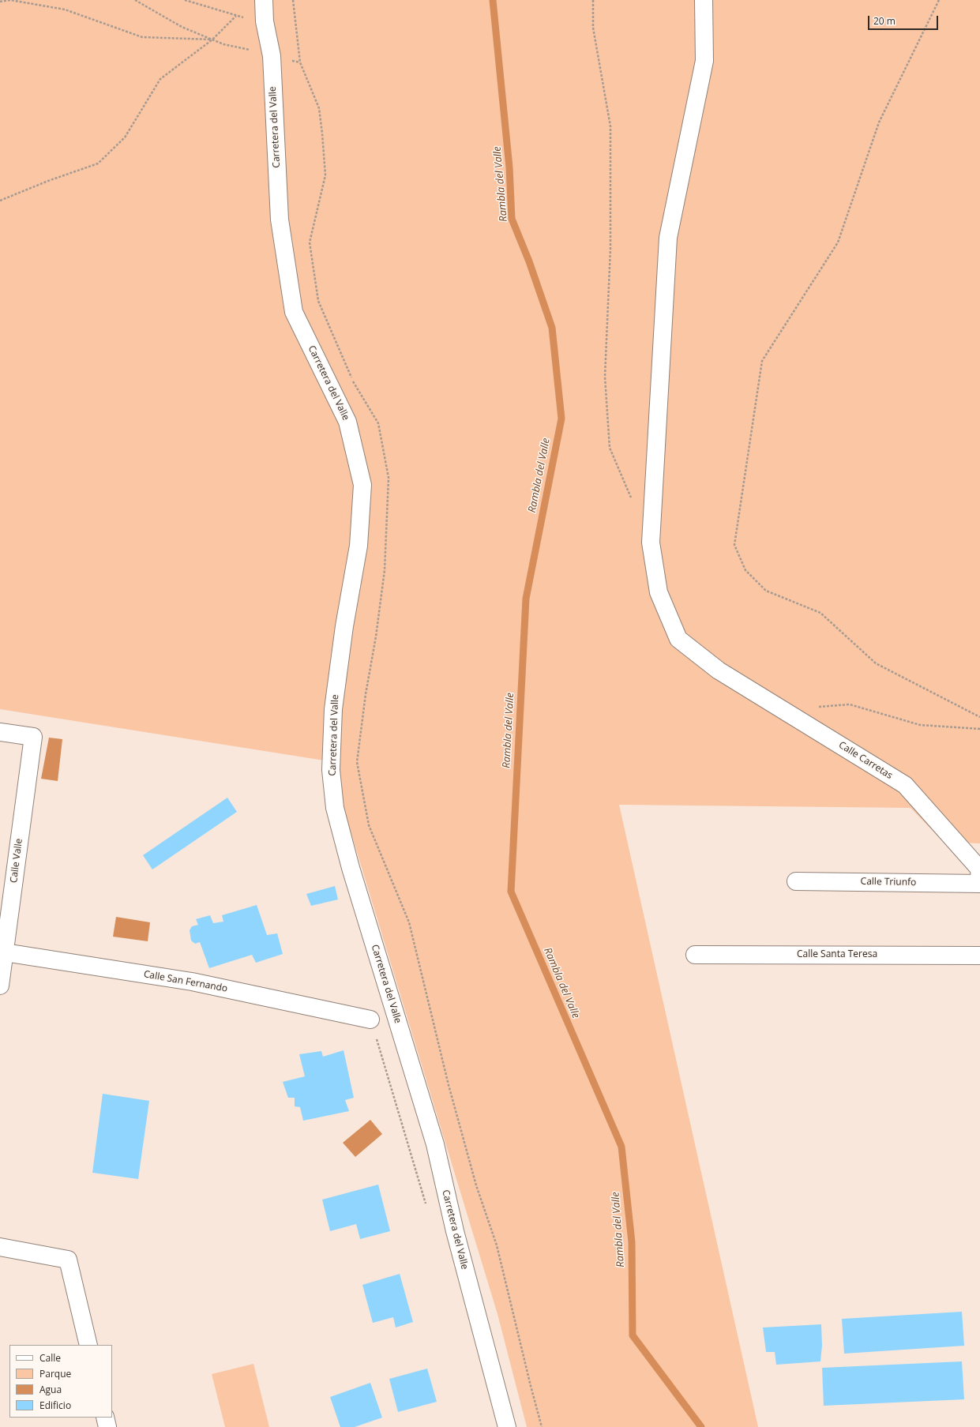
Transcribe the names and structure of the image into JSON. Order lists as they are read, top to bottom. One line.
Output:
{"streets":{"street":["Carretera del Valle","Calle Carretas","Calle Valle","Calle Triunfo","Calle Santa Teresa","Calle San Fernando"]},"crossings":[["Calle Carretas","Calle Triunfo"],["Calle Valle","Calle San Fernando"]],"water":["Rambla del Valle"],"legend":["Calle","Parque","Agua","Edificio"],"scale_bar":"20 m"}
